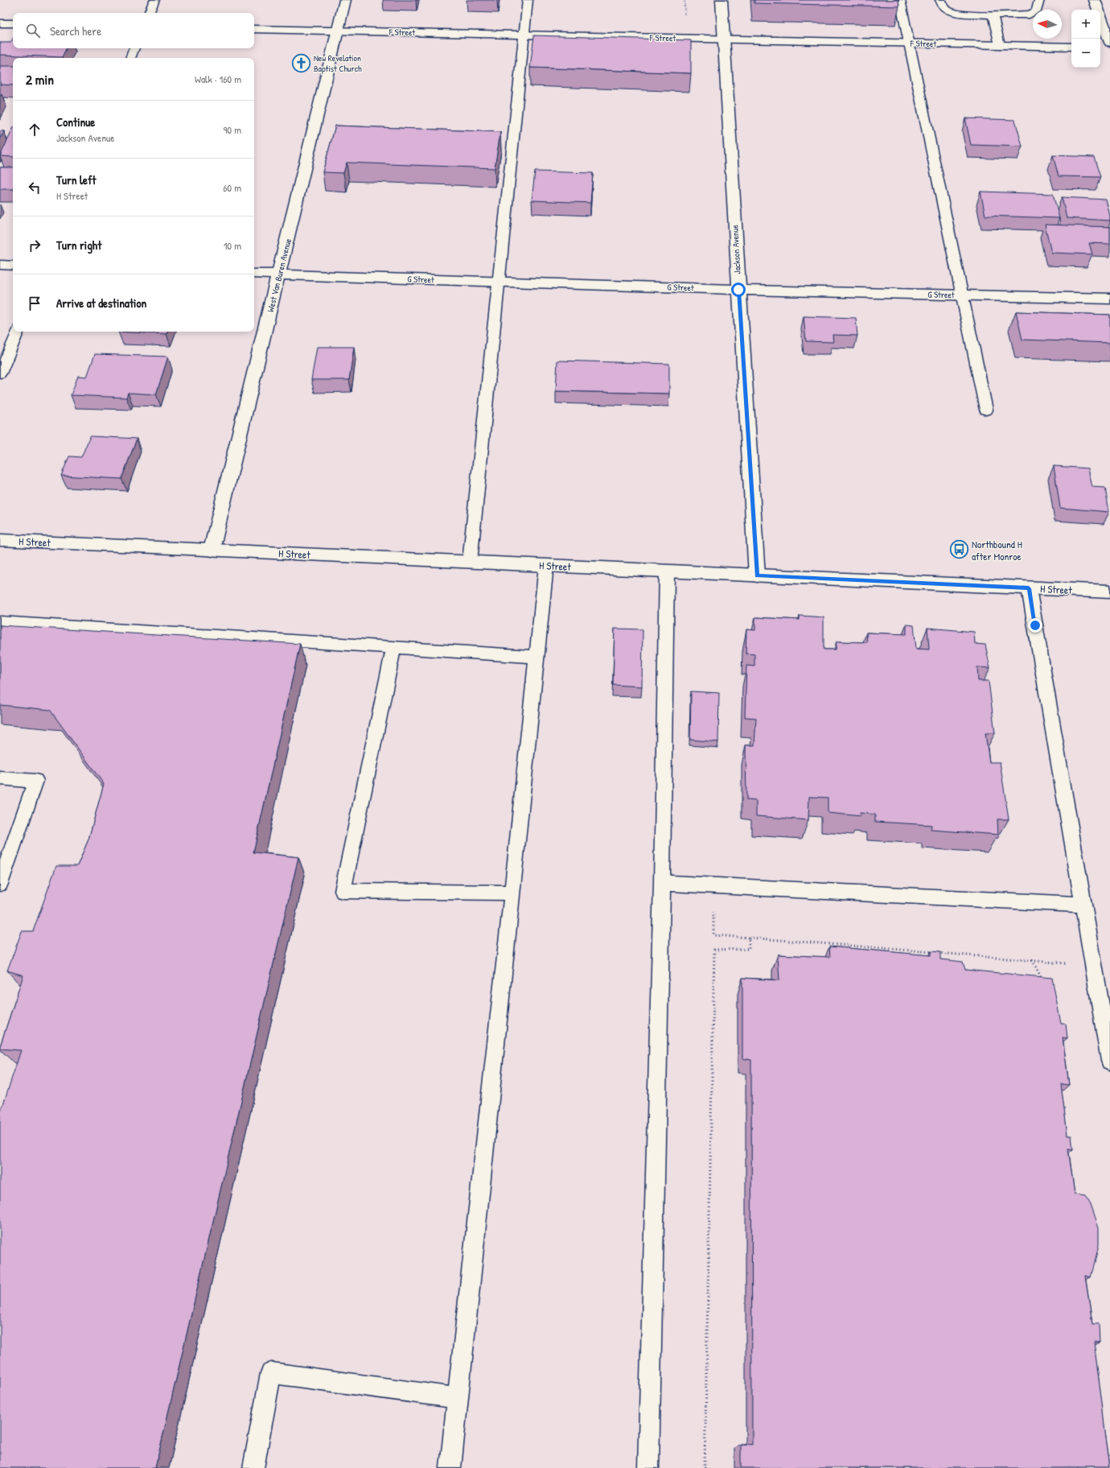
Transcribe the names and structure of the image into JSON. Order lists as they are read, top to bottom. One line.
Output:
{"streets":{"street":["F Street","Jackson Avenue","West Van Buren Avenue","G Street","H Street"]},"crossings":[["F Street","Jackson Avenue"],["F Street","West Van Buren Avenue"],["Jackson Avenue","G Street"],["Jackson Avenue","H Street"],["West Van Buren Avenue","G Street"],["West Van Buren Avenue","H Street"]],"places":{"church":["New Revelation Baptist Church"],"bus stop":["Northbound H after Monroe"]},"north":"left","page":{"map_buttons":["+","−"],"search":"Search here","heading":["2 min","Walk · 160 m"],"list":[["Continue","Jackson Avenue","90 m"],["Turn left","H Street","60 m"],["Turn right","10 m"],"Arrive at destination"]}}
